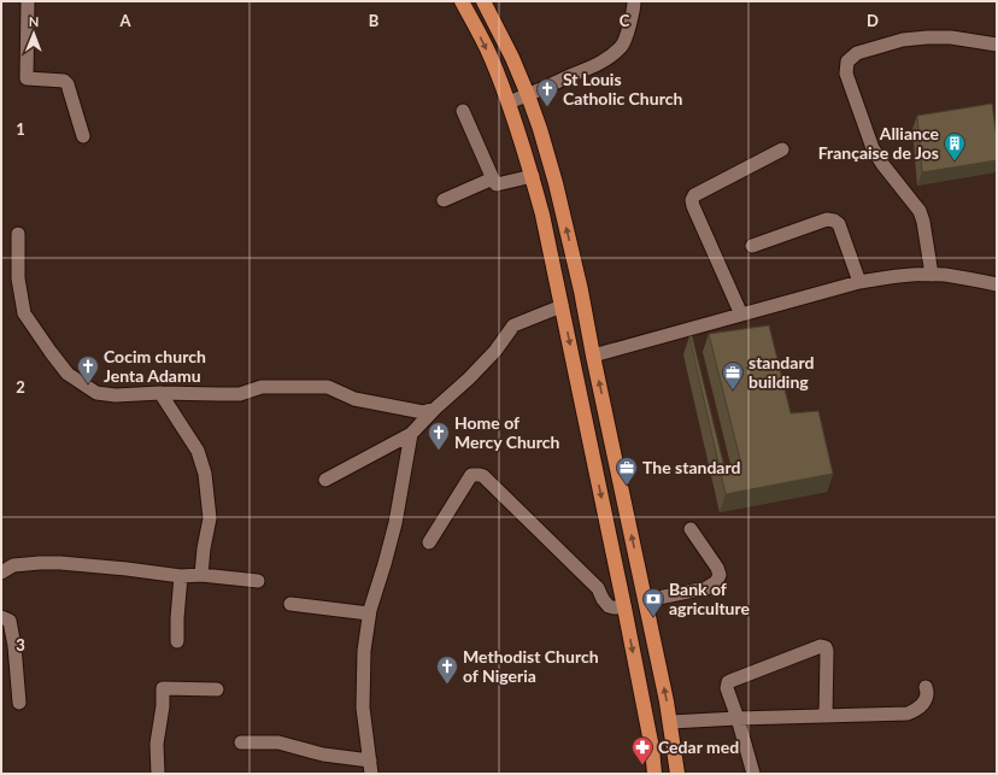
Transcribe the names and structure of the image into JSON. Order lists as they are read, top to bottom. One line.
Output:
{"places":{"church":["St Louis Catholic Church","Cocim church Jenta Adamu","Home of Mercy Church","Methodist Church of Nigeria"],"building":["Alliance Française de Jos"],"office":["standard building","The standard"],"bank":["Bank of agriculture"],"pharmacy":["Cedar med"]},"north":"top","grid":{"columns":["A","B","C","D"],"rows":["1","2","3"]}}
